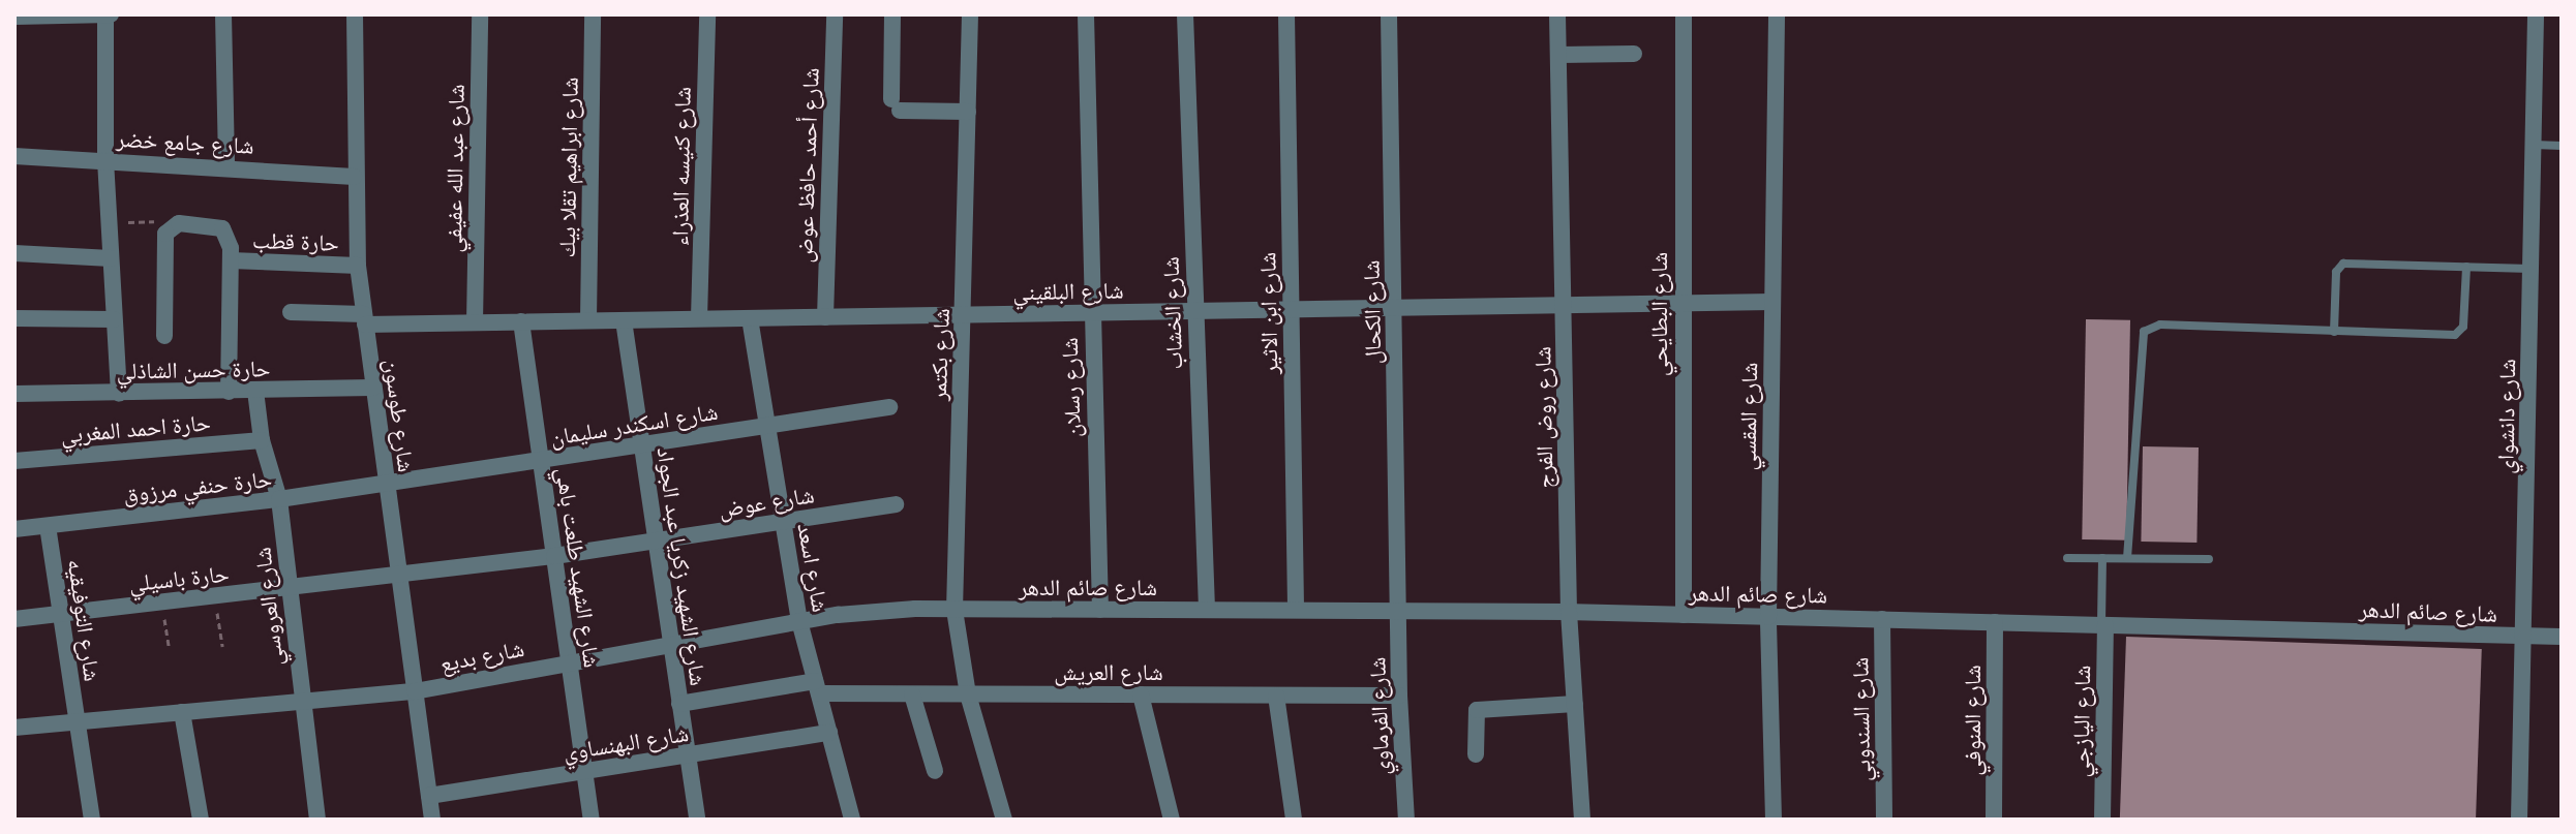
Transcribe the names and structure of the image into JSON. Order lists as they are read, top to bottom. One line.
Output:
{"streets":{"street":["شارع جامع خضر","شارع أحمد حافظ عوض","شارع كنيسه العذراء","شارع ابراهيم تقلا بيك","شارع عبد الله عفيفي","حارة قطب","شارع البلقيني","شارع الكحال","شارع الخشاب","شارع ابن الاثير","شارع البطايحي","شارع بكتمر","حارة حسن الشاذلي","شارع رسلان","شارع طوسون","شارع المقسي","شارع دانشواي","شارع روض الفرج","شارع اسكندر سليمان","حارة احمد المغربي","حارة حنفي مرزوق","شارع عوض","شارع الشهيد زكريا عبد الجواد","شارع الشهيد طلعت باهي","شارع اسعد","حارة باسيلي","شارع صائم الدهر","شارع العروسي","شارع التوفيقيه","شارع بديع","شارع العريش","شارع الفرماوي","شارع السندوبي","شارع المنوفي","شارع اليازجي","شارع البهنساوي"]},"crossings":[["شارع جامع خضر","شارع طوسون"],["شارع أحمد حافظ عوض","شارع البلقيني"],["شارع كنيسه العذراء","شارع البلقيني"],["شارع ابراهيم تقلا بيك","شارع البلقيني"],["شارع عبد الله عفيفي","شارع البلقيني"],["حارة قطب","شارع طوسون"],["شارع البلقيني","شارع الكحال"],["شارع البلقيني","شارع الخشاب"],["شارع البلقيني","شارع ابن الاثير"],["شارع البلقيني","شارع البطايحي"],["شارع البلقيني","شارع بكتمر"],["شارع البلقيني","شارع رسلان"],["شارع البلقيني","شارع طوسون"],["شارع البلقيني","شارع المقسي"],["شارع البلقيني","شارع روض الفرج"],["شارع البلقيني","شارع الشهيد زكريا عبد الجواد"],["شارع البلقيني","شارع الشهيد طلعت باهي"],["شارع البلقيني","شارع اسعد"],["شارع الكحال","شارع صائم الدهر"],["شارع الكحال","شارع الفرماوي"],["شارع الخشاب","شارع صائم الدهر"],["شارع ابن الاثير","شارع صائم الدهر"],["شارع البطايحي","شارع صائم الدهر"],["شارع بكتمر","شارع صائم الدهر"],["شارع بكتمر","شارع بديع"],["شارع بكتمر","شارع العريش"],["حارة حسن الشاذلي","شارع طوسون"],["حارة حسن الشاذلي","شارع العروسي"],["شارع رسلان","شارع صائم الدهر"],["شارع طوسون","شارع اسكندر سليمان"],["شارع طوسون","حارة حنفي مرزوق"],["شارع طوسون","شارع عوض"],["شارع طوسون","حارة باسيلي"],["شارع طوسون","شارع بديع"],["شارع طوسون","شارع البهنساوي"],["شارع المقسي","شارع صائم الدهر"],["شارع دانشواي","شارع صائم الدهر"],["شارع روض الفرج","شارع صائم الدهر"],["شارع اسكندر سليمان","حارة حنفي مرزوق"],["شارع اسكندر سليمان","شارع الشهيد زكريا عبد الجواد"],["شارع اسكندر سليمان","شارع الشهيد طلعت باهي"],["شارع اسكندر سليمان","شارع اسعد"],["حارة احمد المغربي","شارع العروسي"],["حارة حنفي مرزوق","شارع العروسي"],["حارة حنفي مرزوق","شارع التوفيقيه"],["شارع عوض","شارع الشهيد زكريا عبد الجواد"],["شارع عوض","شارع الشهيد طلعت باهي"],["شارع عوض","شارع اسعد"],["شارع عوض","حارة باسيلي"],["شارع الشهيد زكريا عبد الجواد","شارع بديع"],["شارع الشهيد زكريا عبد الجواد","شارع العريش"],["شارع الشهيد زكريا عبد الجواد","شارع البهنساوي"],["شارع الشهيد طلعت باهي","شارع بديع"],["شارع الشهيد طلعت باهي","شارع البهنساوي"],["شارع اسعد","شارع بديع"],["شارع اسعد","شارع العريش"],["شارع اسعد","شارع البهنساوي"],["حارة باسيلي","شارع العروسي"],["حارة باسيلي","شارع التوفيقيه"],["شارع صائم الدهر","شارع بديع"],["شارع صائم الدهر","شارع الفرماوي"],["شارع صائم الدهر","شارع السندوبي"],["شارع صائم الدهر","شارع المنوفي"],["شارع صائم الدهر","شارع اليازجي"],["شارع العروسي","شارع بديع"],["شارع التوفيقيه","شارع بديع"],["شارع العريش","شارع الفرماوي"]]}
